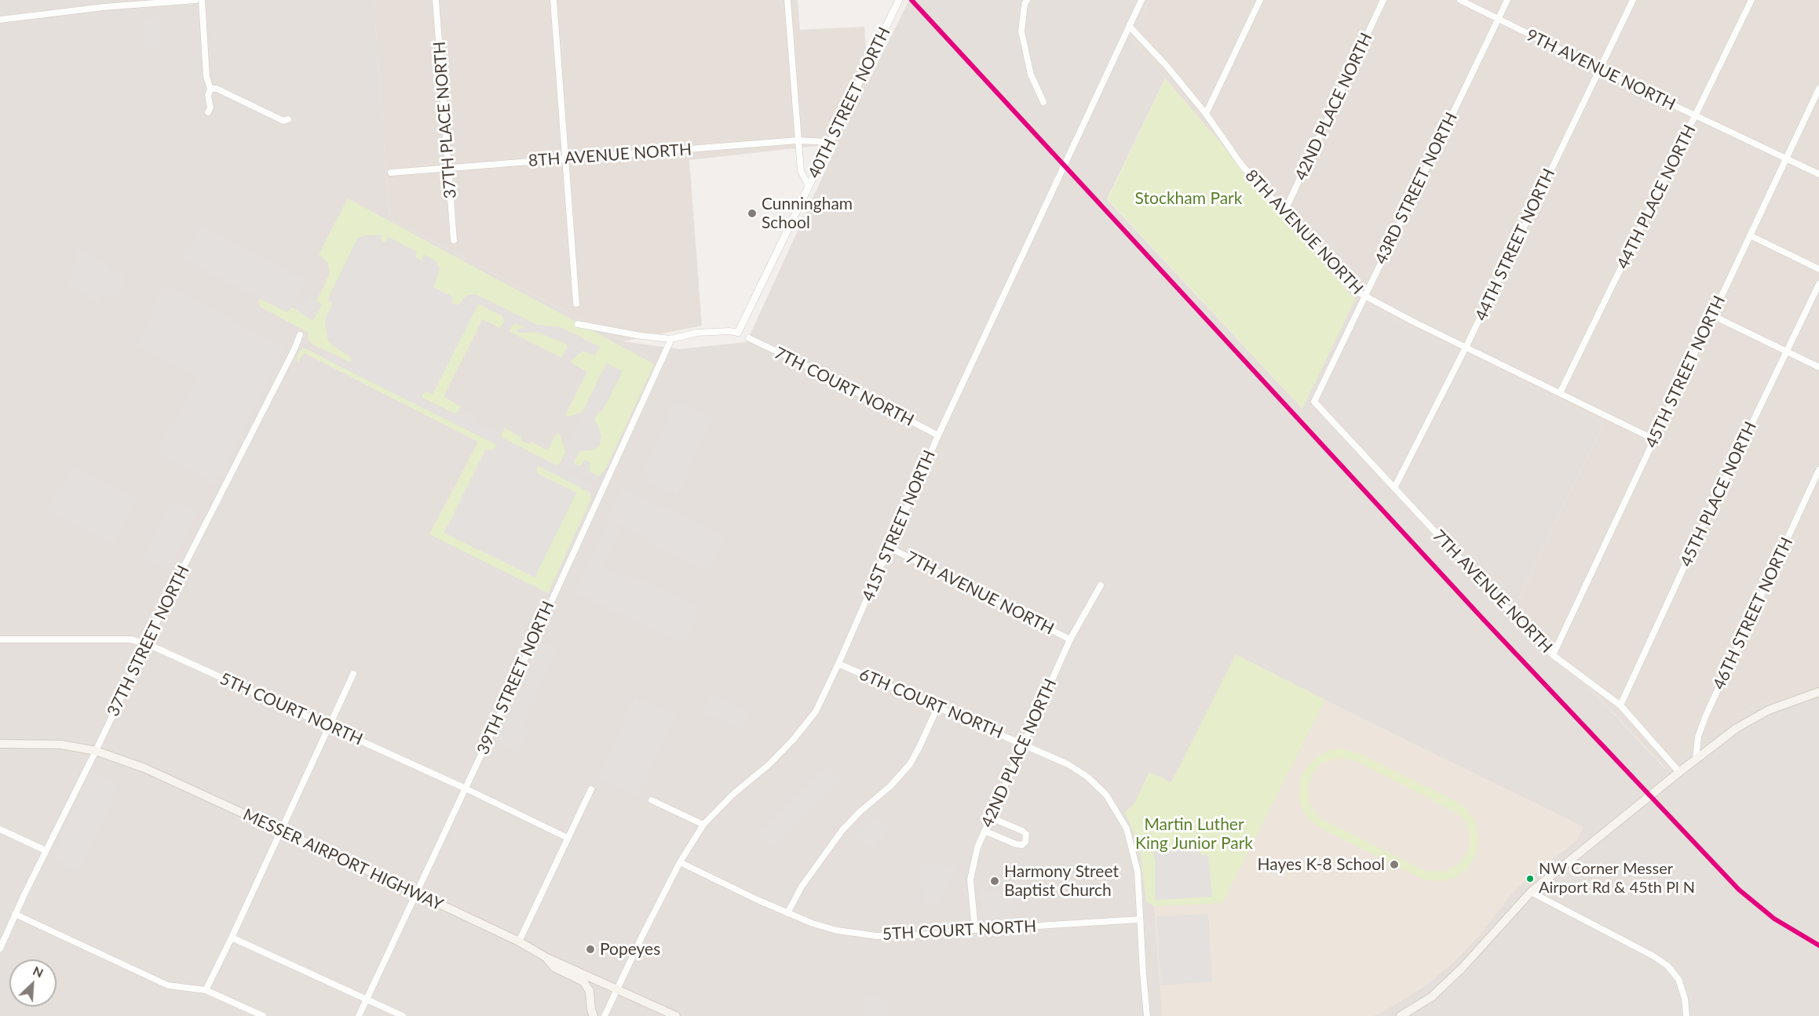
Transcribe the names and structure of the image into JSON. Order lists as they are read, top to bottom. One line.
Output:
{"streets":{"main road":["MESSER AIRPORT HIGHWAY"],"street":["9TH AVENUE NORTH","40TH STREET NORTH","42ND PLACE NORTH","37TH PLACE NORTH","8TH AVENUE NORTH","43RD STREET NORTH","44TH PLACE NORTH","44TH STREET NORTH","45TH STREET NORTH","7TH COURT NORTH","45TH PLACE NORTH","41ST STREET NORTH","7TH AVENUE NORTH","46TH STREET NORTH","37TH STREET NORTH","39TH STREET NORTH","6TH COURT NORTH","5TH COURT NORTH"]},"crossings":[["9TH AVENUE NORTH","43RD STREET NORTH"],["9TH AVENUE NORTH","44TH PLACE NORTH"],["9TH AVENUE NORTH","44TH STREET NORTH"],["9TH AVENUE NORTH","45TH STREET NORTH"],["40TH STREET NORTH","8TH AVENUE NORTH"],["42ND PLACE NORTH","8TH AVENUE NORTH"],["42ND PLACE NORTH","7TH AVENUE NORTH"],["42ND PLACE NORTH","6TH COURT NORTH"],["42ND PLACE NORTH","5TH COURT NORTH"],["37TH PLACE NORTH","8TH AVENUE NORTH"],["8TH AVENUE NORTH","43RD STREET NORTH"],["8TH AVENUE NORTH","44TH PLACE NORTH"],["8TH AVENUE NORTH","44TH STREET NORTH"],["8TH AVENUE NORTH","45TH STREET NORTH"],["8TH AVENUE NORTH","41ST STREET NORTH"],["43RD STREET NORTH","7TH AVENUE NORTH"],["44TH STREET NORTH","7TH AVENUE NORTH"],["45TH STREET NORTH","7TH AVENUE NORTH"],["7TH COURT NORTH","41ST STREET NORTH"],["45TH PLACE NORTH","7TH AVENUE NORTH"],["41ST STREET NORTH","7TH AVENUE NORTH"],["41ST STREET NORTH","6TH COURT NORTH"],["41ST STREET NORTH","5TH COURT NORTH"],["41ST STREET NORTH","MESSER AIRPORT HIGHWAY"],["37TH STREET NORTH","5TH COURT NORTH"],["37TH STREET NORTH","MESSER AIRPORT HIGHWAY"],["39TH STREET NORTH","5TH COURT NORTH"],["39TH STREET NORTH","MESSER AIRPORT HIGHWAY"]],"parks":["Stockham Park","Martin Luther King Junior Park"],"places":["Cunningham School","Hayes K-8 School","NW Corner Messer Airport Rd & 45th Pl N","Harmony Street Baptist Church","Popeyes"],"north":"top right"}
